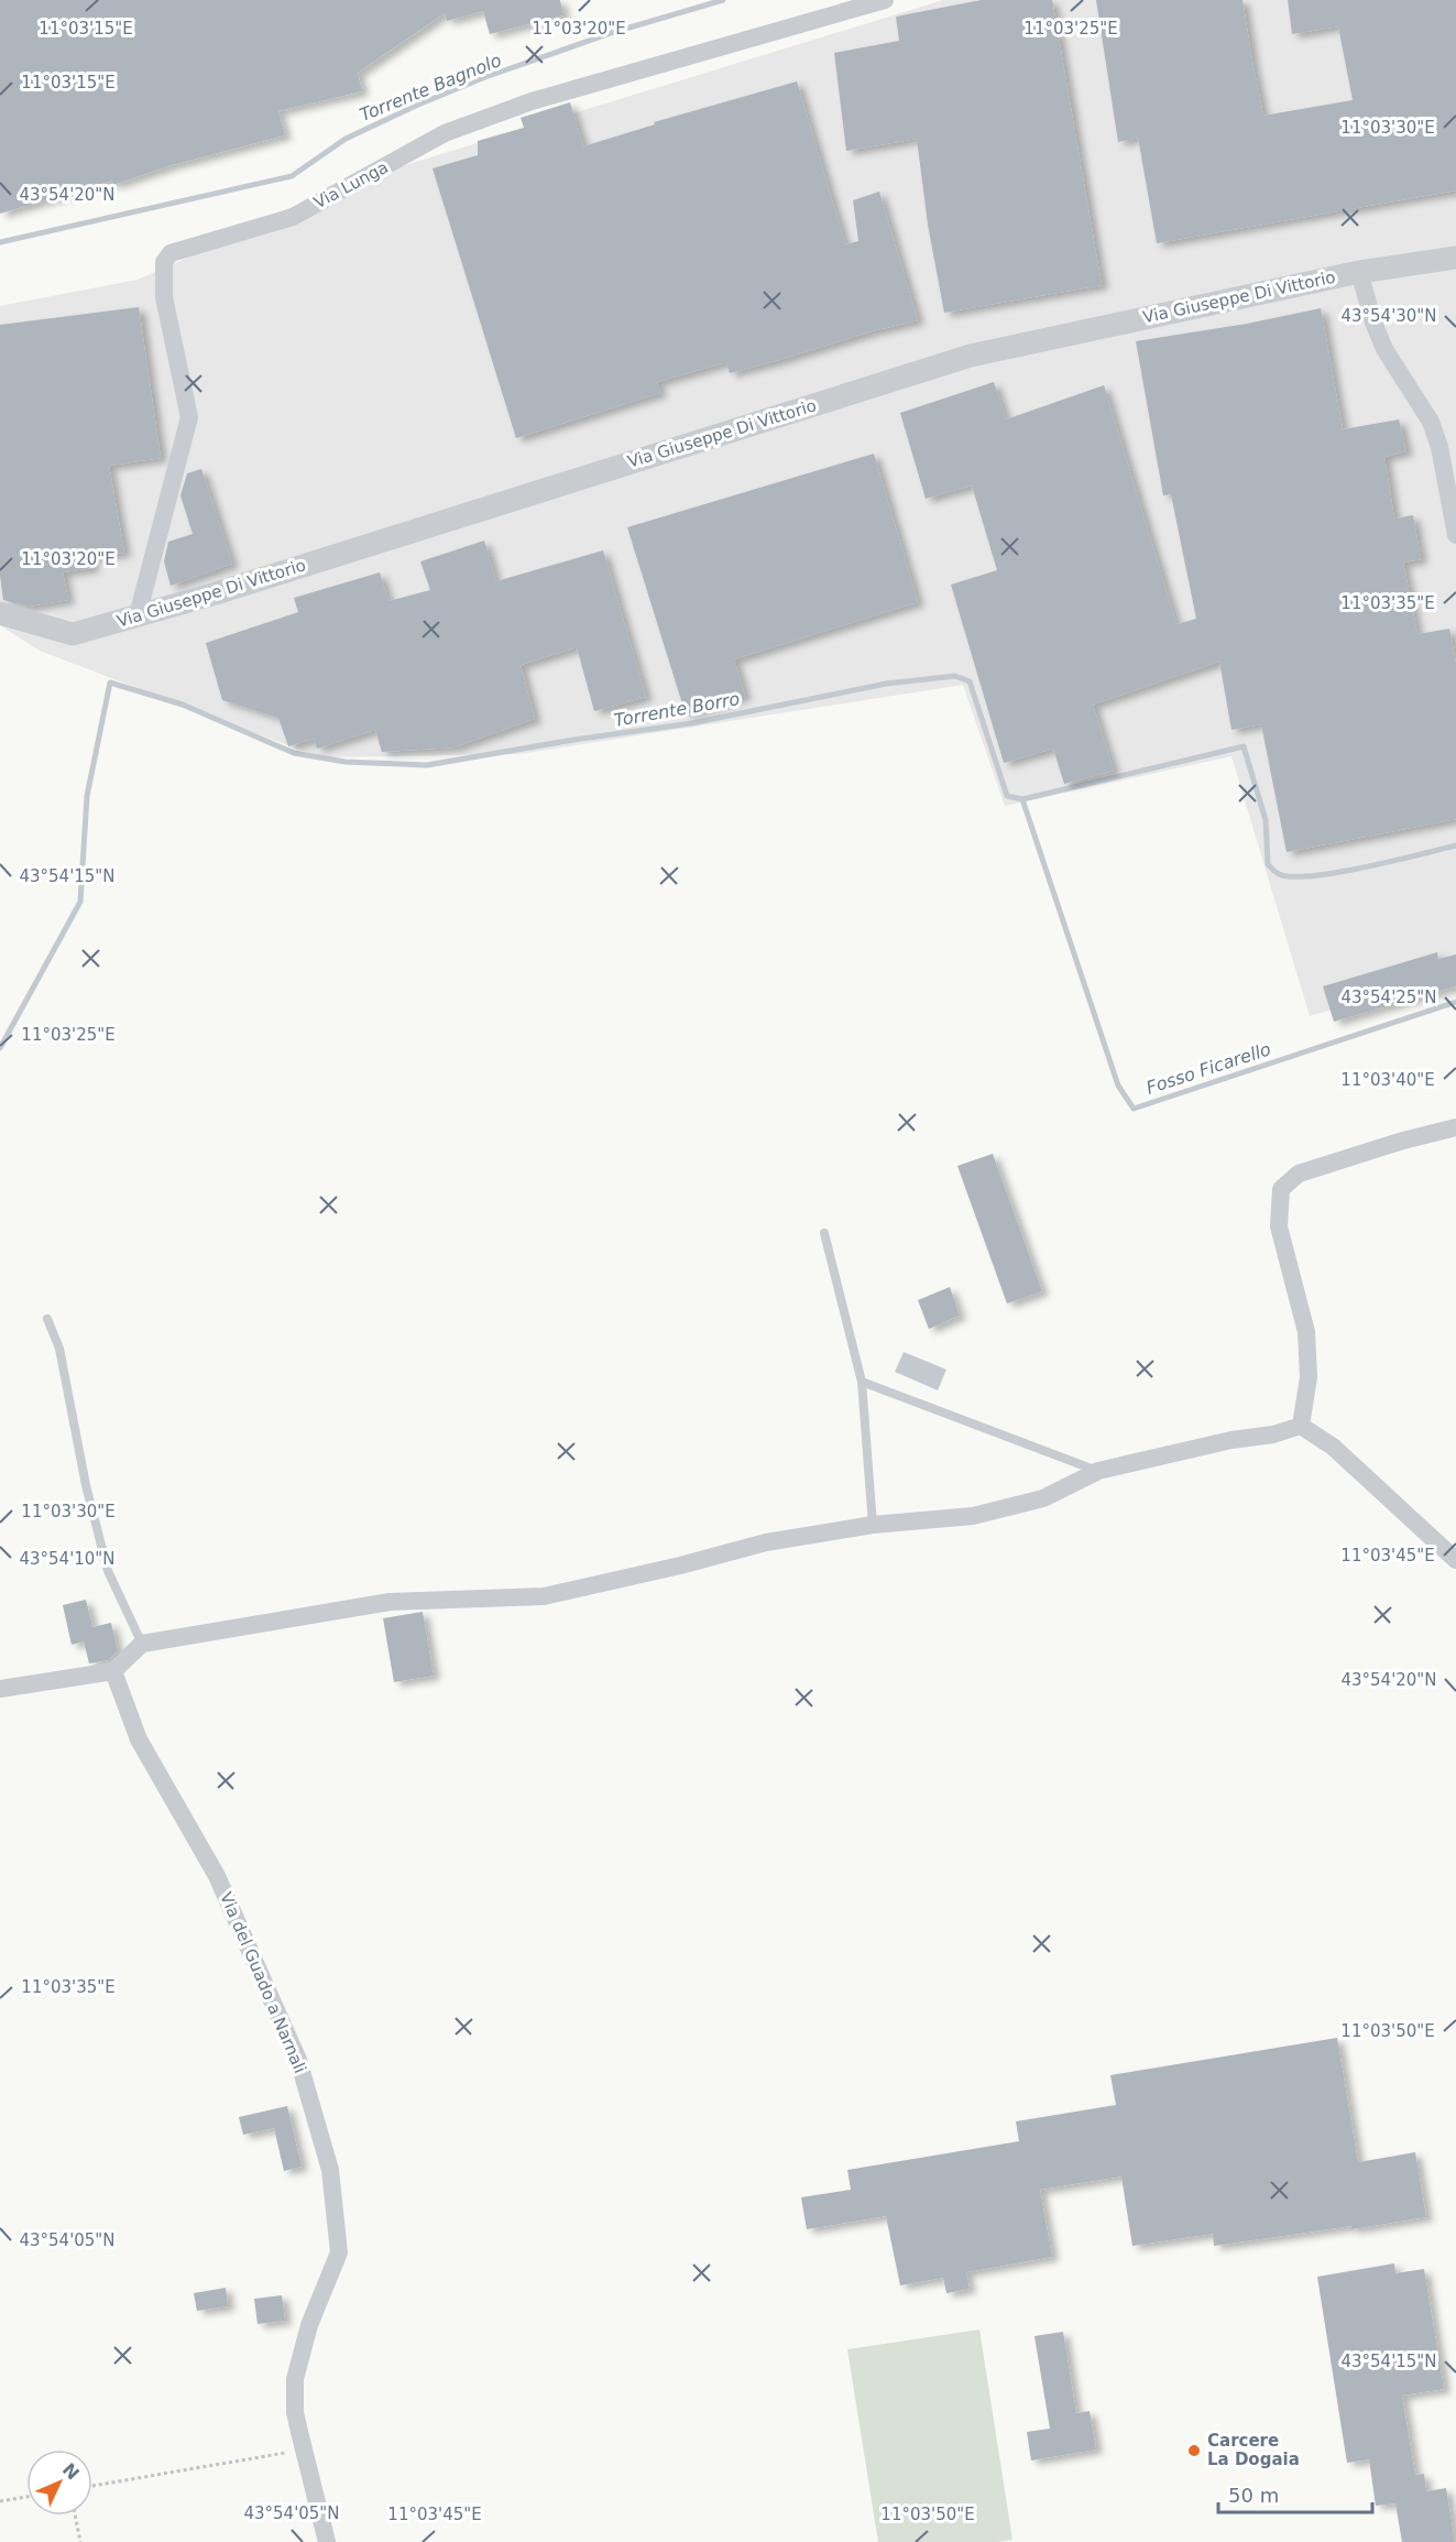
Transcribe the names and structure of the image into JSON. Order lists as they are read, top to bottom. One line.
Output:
{"streets":{"street":["Via Lunga","Via Giuseppe Di Vittorio","Via del Guado a Narnali"]},"crossings":[["Via Lunga","Via Giuseppe Di Vittorio"]],"water":["Torrente Bagnolo","Torrente Borro","Fosso Ficarello"],"places":["Carcere La Dogaia"],"scale_bar":"50 m","north":"top right","coordinates":["11°03'15\"E","11°03'20\"E","11°03'25\"E","11°03'30\"E","43°54'20\"N","43°54'30\"N","11°03'35\"E","43°54'15\"N","43°54'25\"N","11°03'40\"E","11°03'45\"E","43°54'10\"N","11°03'50\"E","43°54'05\"N"]}
